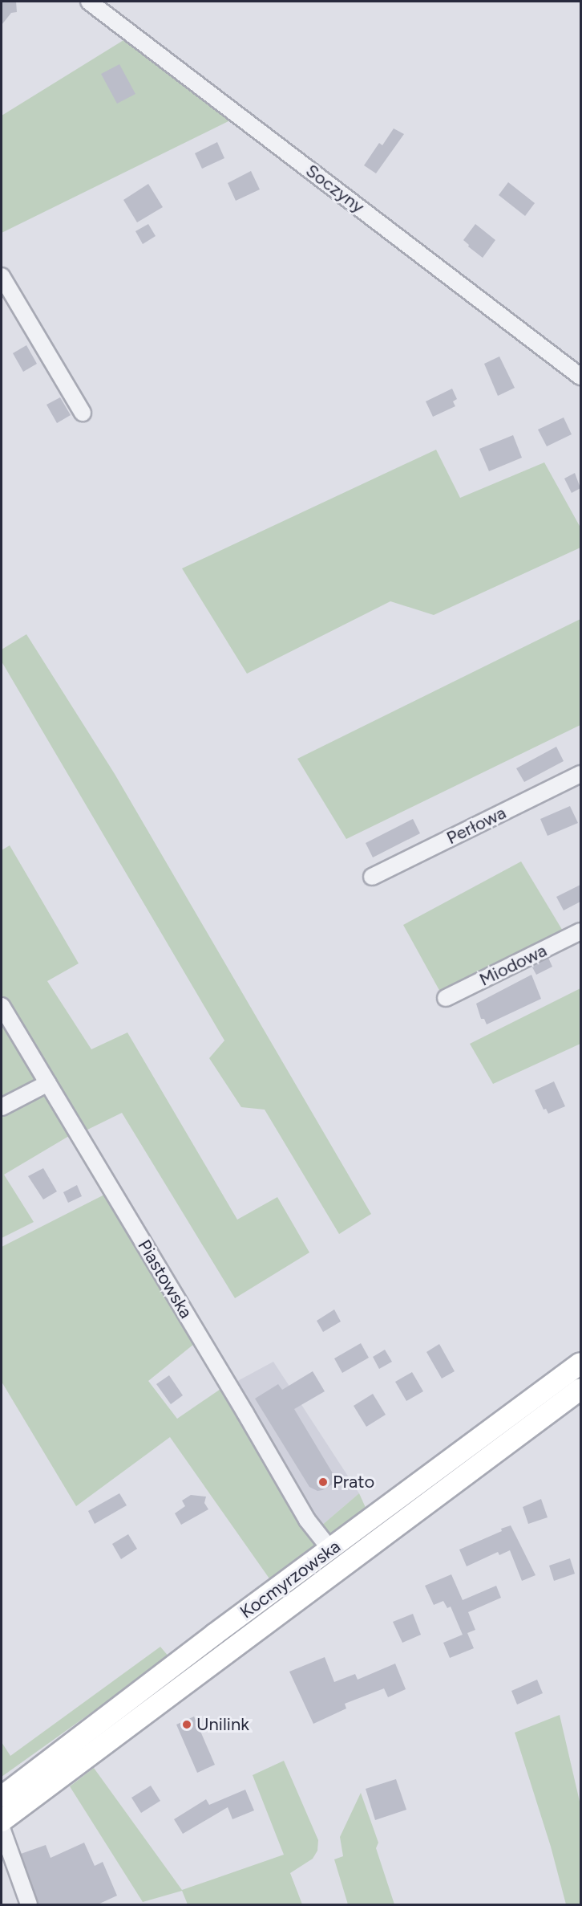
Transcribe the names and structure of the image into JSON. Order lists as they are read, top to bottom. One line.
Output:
{"streets":{"main road":["Kocmyrzowska"],"street":["Soczyny","Perłowa","Miodowa","Piastowska"]},"crossings":[["Piastowska","Kocmyrzowska"]],"places":["Prato","Unilink"]}
